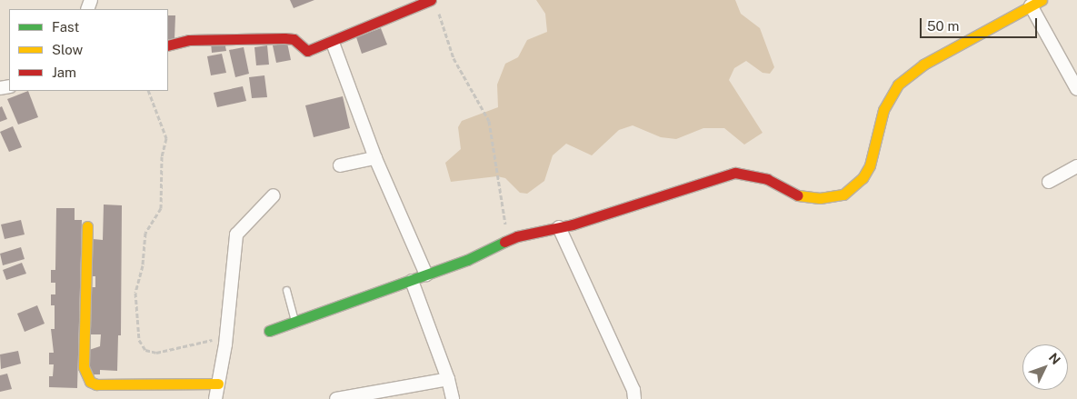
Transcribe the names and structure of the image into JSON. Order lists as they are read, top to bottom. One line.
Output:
{"legend":["Fast","Slow","Jam"],"scale_bar":"50 m","north":"top right"}
